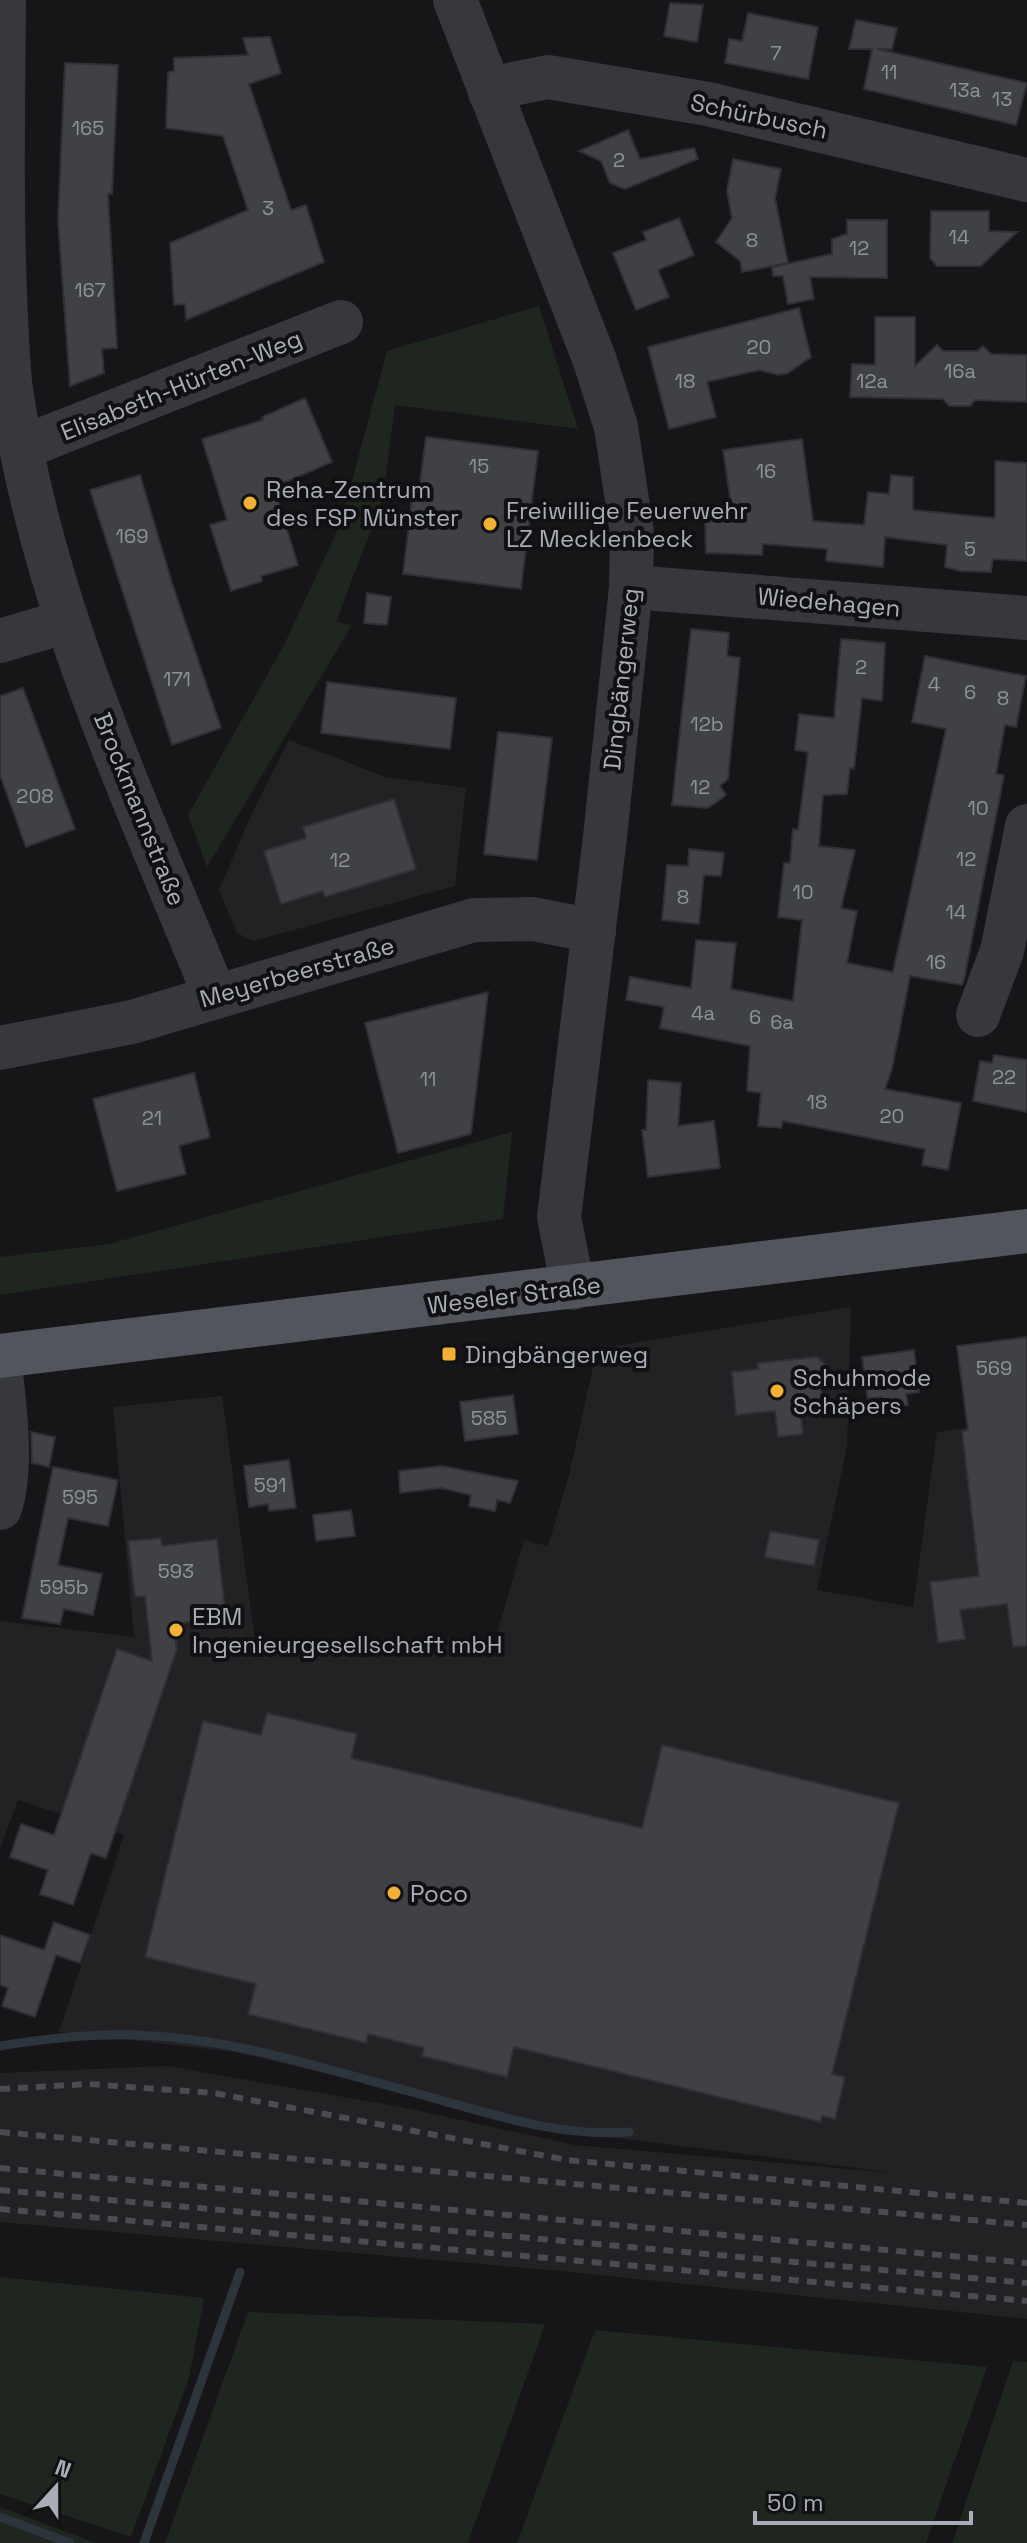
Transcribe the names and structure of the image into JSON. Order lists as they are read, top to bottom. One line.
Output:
{"streets":{"main road":["Weseler Straße"],"street":["Schürbusch","Elisabeth-Hürten-Weg","Wiedehagen","Dingbängerweg","Brockmannstraße","Meyerbeerstraße"]},"crossings":[["Schürbusch","Dingbängerweg"],["Elisabeth-Hürten-Weg","Brockmannstraße"],["Wiedehagen","Dingbängerweg"],["Dingbängerweg","Meyerbeerstraße"],["Dingbängerweg","Weseler Straße"],["Brockmannstraße","Meyerbeerstraße"]],"places":{"other":["Reha-Zentrum des FSP Münster","Freiwillige Feuerwehr LZ Mecklenbeck","Schuhmode Schäpers","EBM Ingenieurgesellschaft mbH","Poco"],"transit":["Dingbängerweg"]},"house_numbers":["7","11","13a","13","165","2","3","14","8","12","167","20","16a","18","12a","15","16","169","5","2","171","4","6","8","12b","12","208","10","12","12","10","8","14","16","4a","6","6a","22","11","18","20","21","569","585","591","595","593","595b"],"scale_bar":"50 m","north":"top"}
